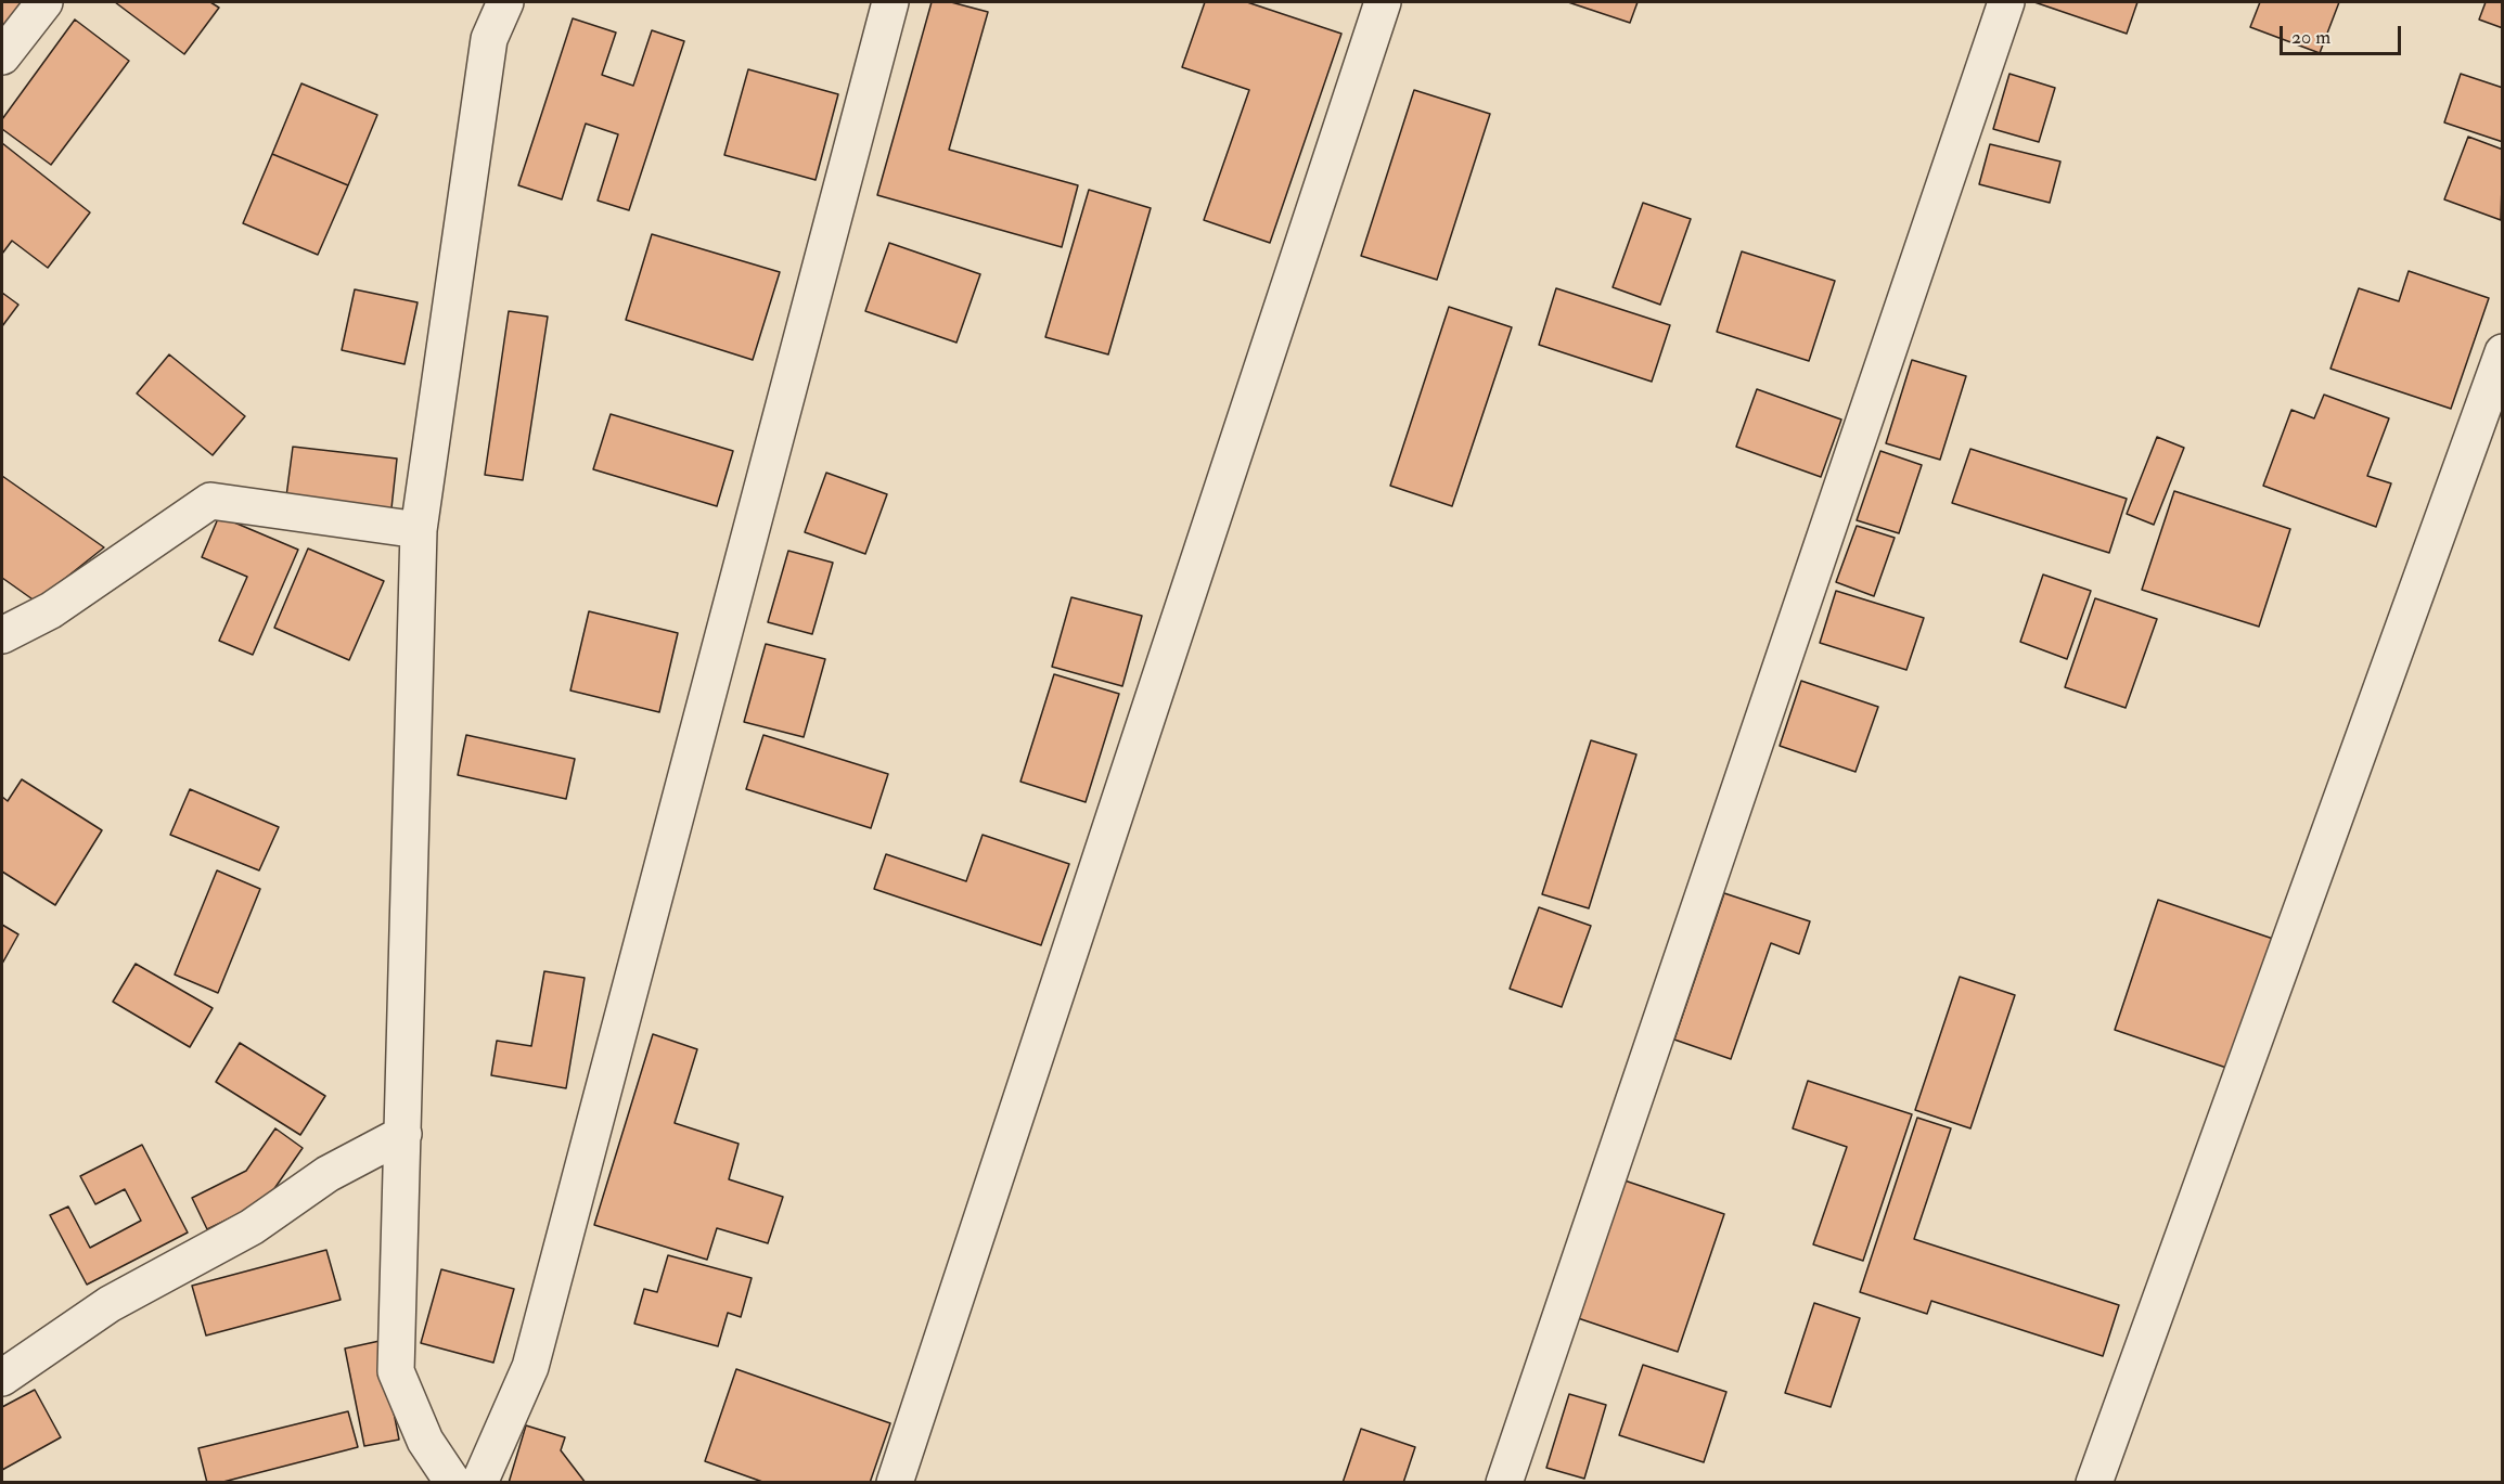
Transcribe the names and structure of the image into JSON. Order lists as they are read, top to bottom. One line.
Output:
{"scale_bar":"20 m"}
